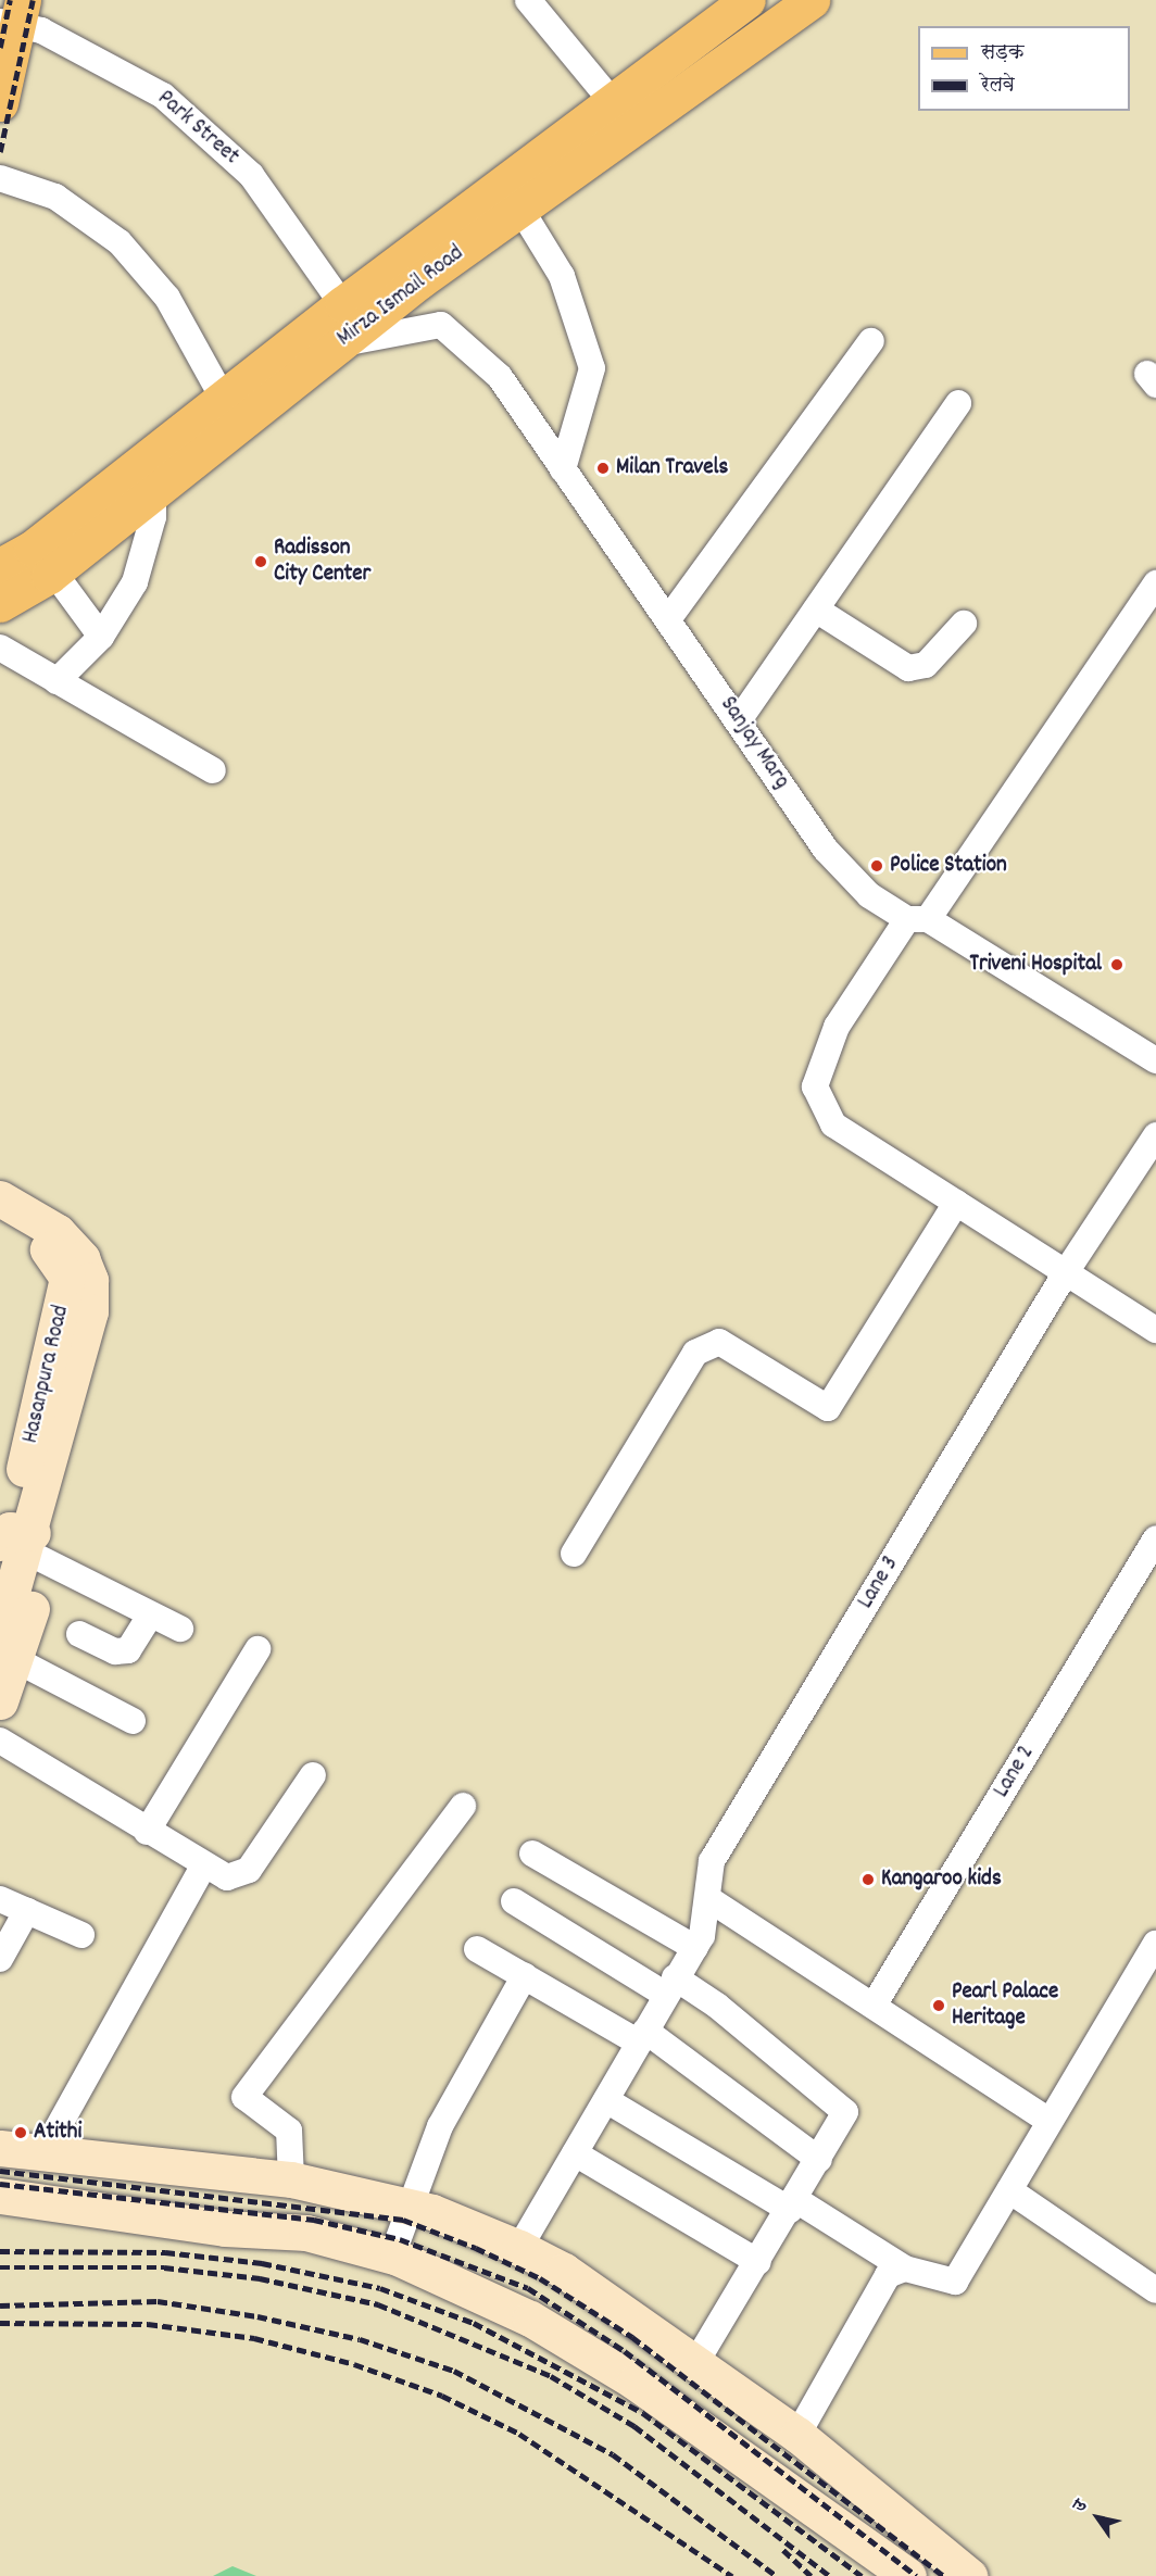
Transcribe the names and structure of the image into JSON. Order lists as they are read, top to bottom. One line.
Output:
{"streets":{"main road":["Mirza Ismail Road"],"street":["Park Street","Sanjay Marg","Hasanpura Road","Lane 3","Lane 2"]},"crossings":[["Park Street","Mirza Ismail Road"],["Mirza Ismail Road","Sanjay Marg"]],"places":["Milan Travels","Radisson City Center","Police Station","Triveni Hospital","Kangaroo kids","Pearl Palace Heritage","Atithi"],"legend":["सड़क","रेलवे"],"north":"top left"}
